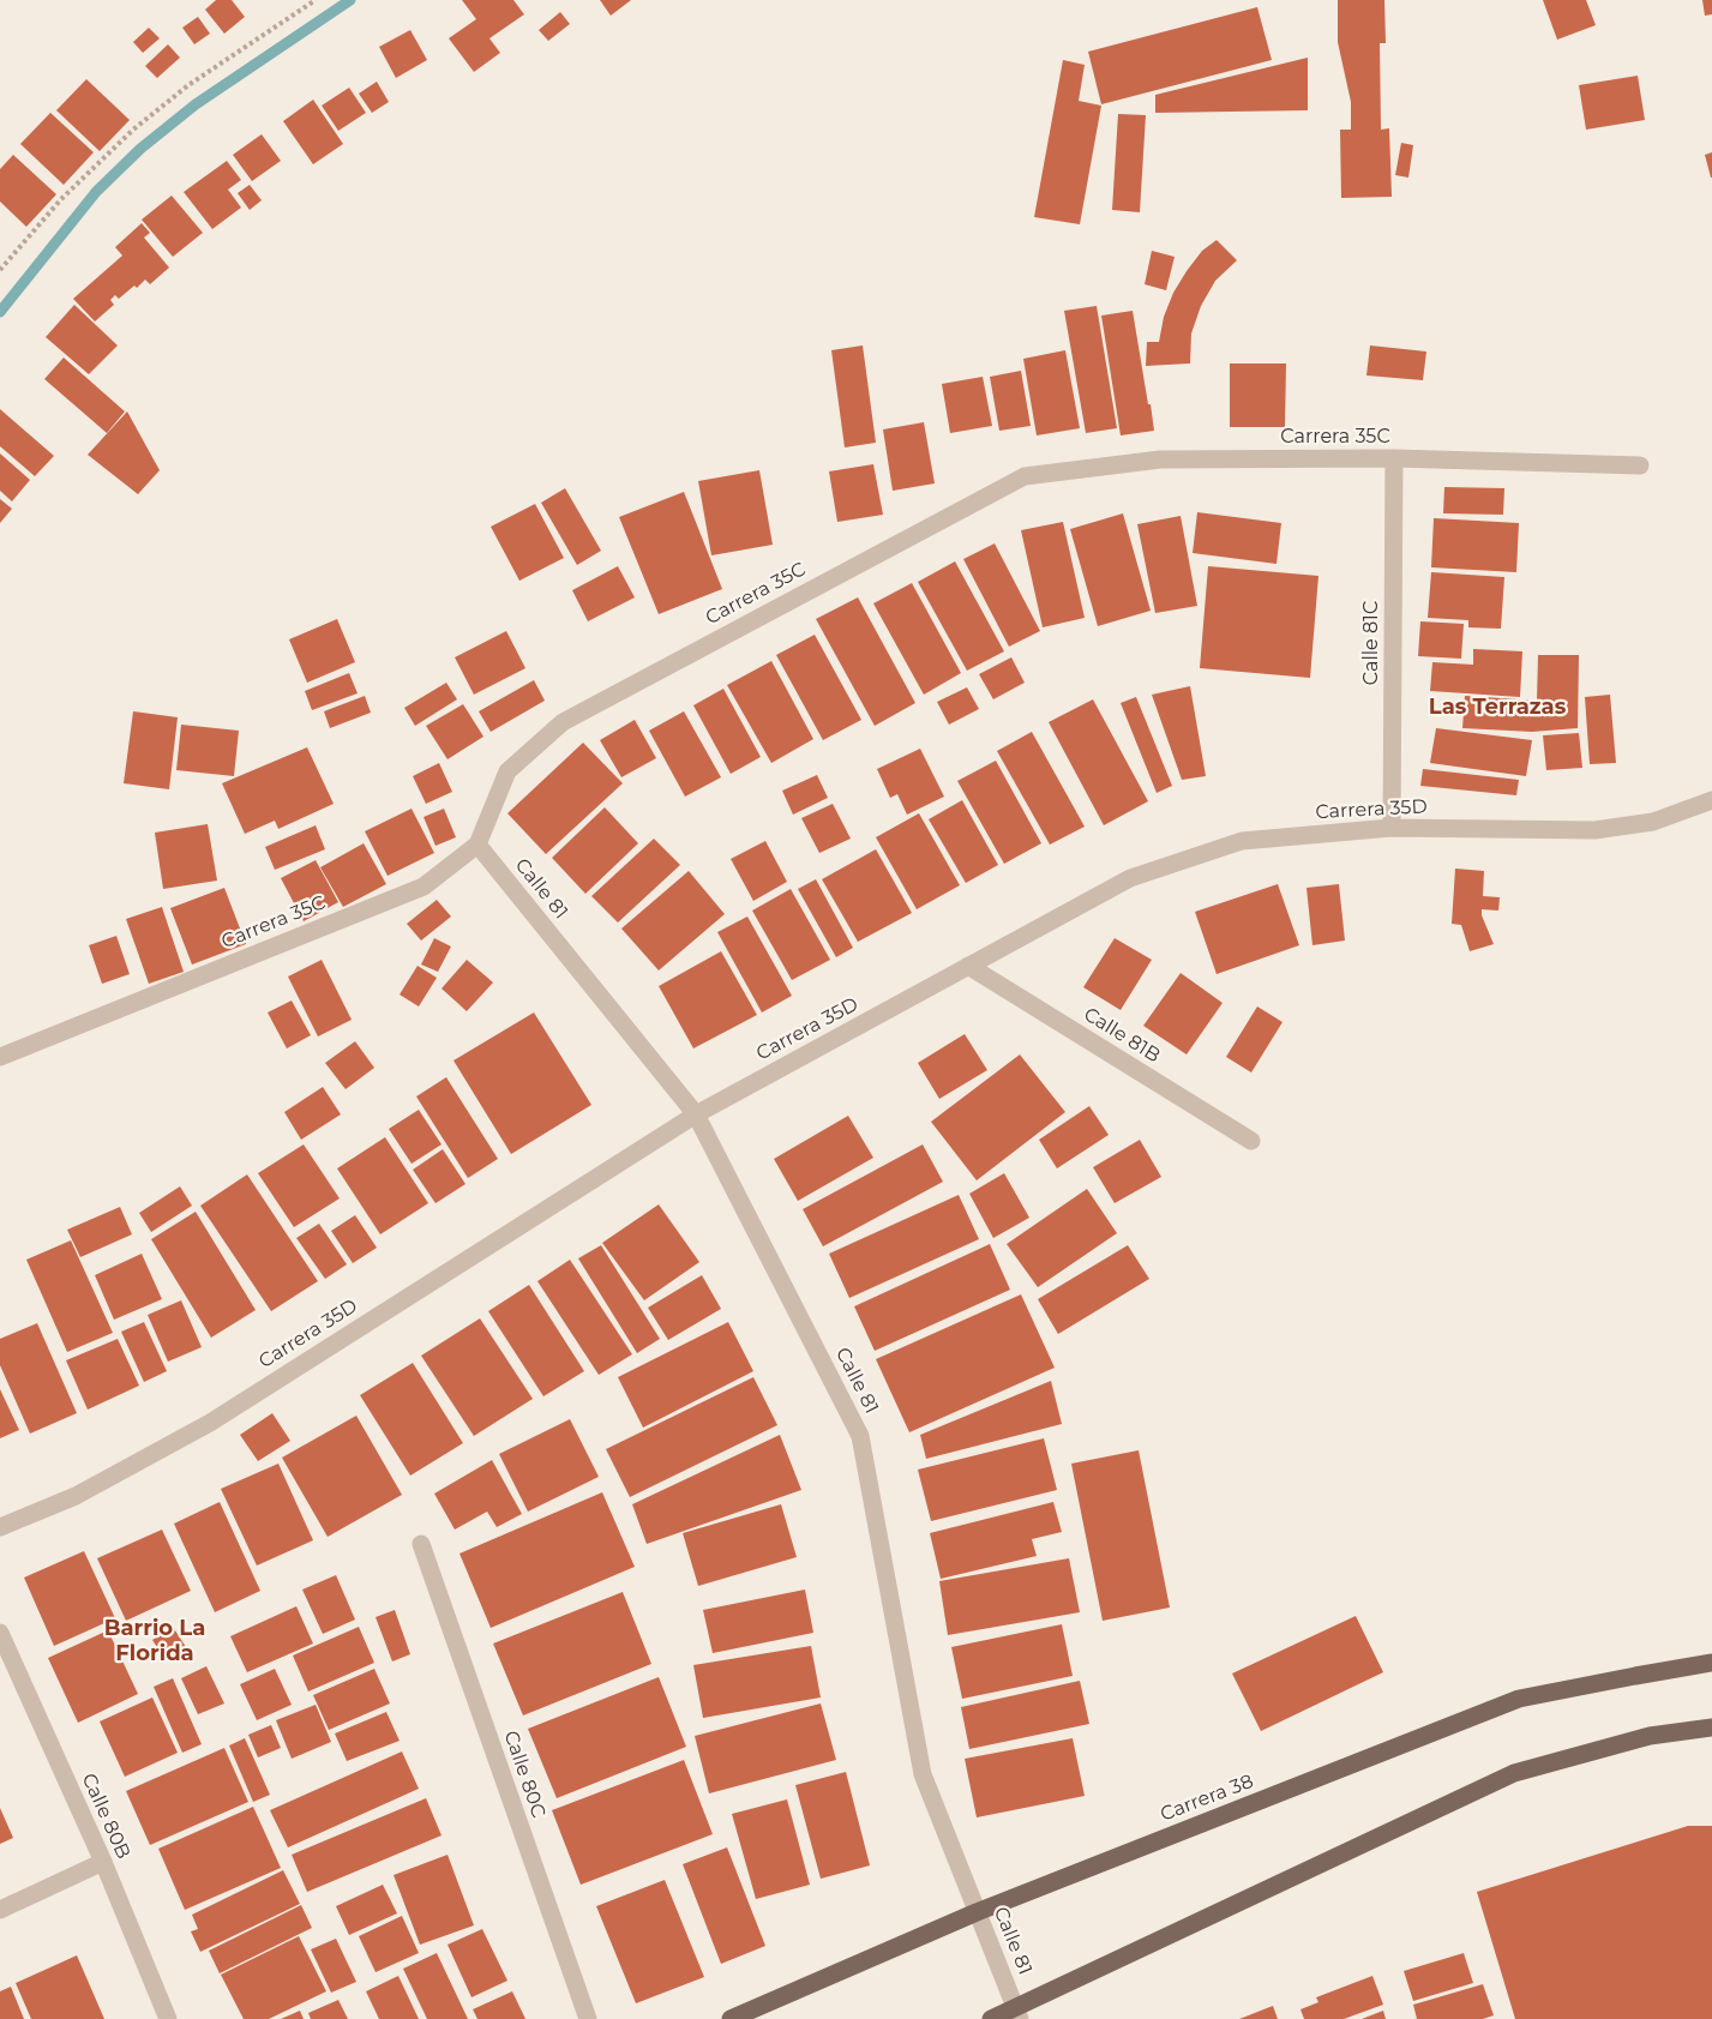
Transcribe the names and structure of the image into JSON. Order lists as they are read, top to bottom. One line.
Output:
{"streets":{"main road":["Carrera 38"],"street":["Carrera 35C","Calle 81C","Carrera 35D","Calle 81","Calle 81B","Calle 80C","Calle 80B"]},"crossings":[["Carrera 35C","Calle 81C"],["Carrera 35C","Calle 81"],["Calle 81C","Carrera 35D"],["Carrera 35D","Calle 81"],["Carrera 35D","Calle 81B"],["Calle 81","Carrera 38"]],"districts":["Las Terrazas","Barrio La Florida"]}
